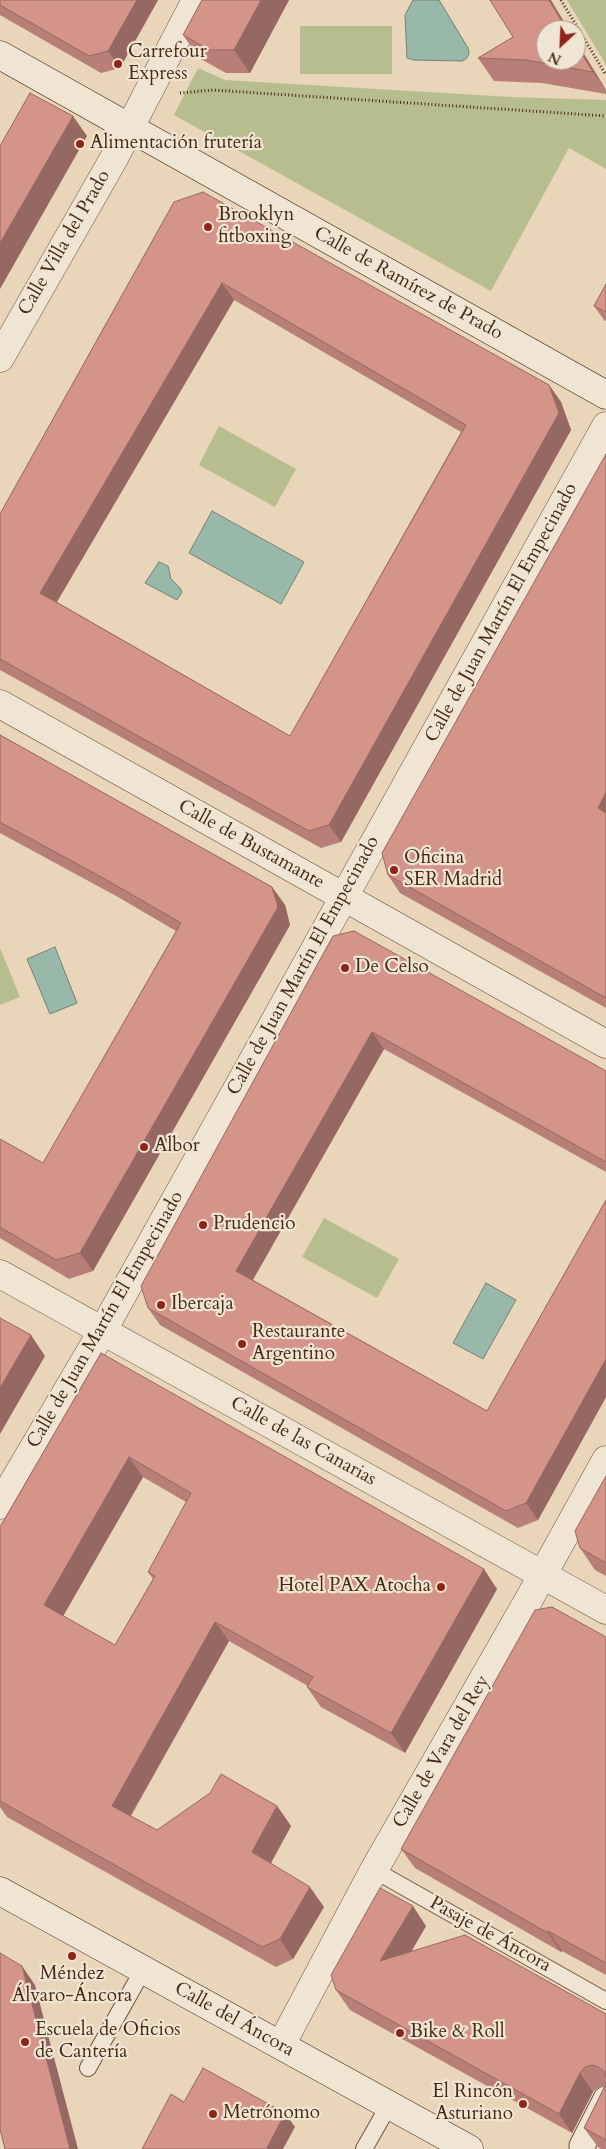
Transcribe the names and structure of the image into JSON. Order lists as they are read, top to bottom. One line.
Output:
{"streets":{"street":["Calle Villa del Prado","Calle de Ramírez de Prado","Calle de Juan Martín El Empecinado","Calle de Bustamante","Calle de las Canarias","Calle de Vara del Rey","Calle del Áncora"],"lane":["Pasaje de Áncora"]},"crossings":[["Calle Villa del Prado","Calle de Ramírez de Prado"],["Calle de Juan Martín El Empecinado","Calle de Bustamante"],["Calle de Juan Martín El Empecinado","Calle de las Canarias"],["Calle de las Canarias","Calle de Vara del Rey"],["Calle de Vara del Rey","Pasaje de Áncora"],["Calle de Vara del Rey","Calle del Áncora"]],"places":["Carrefour Express","Alimentación frutería","Brooklyn fitboxing","Oficina SER Madrid","De Celso","Albor","Prudencio","Ibercaja","Restaurante Argentino","Hotel PAX Atocha","Méndez Álvaro-Áncora","Bike & Roll","Escuela de Oficios de Cantería","El Rincón Asturiano","Metrónomo"],"north":"bottom left"}
